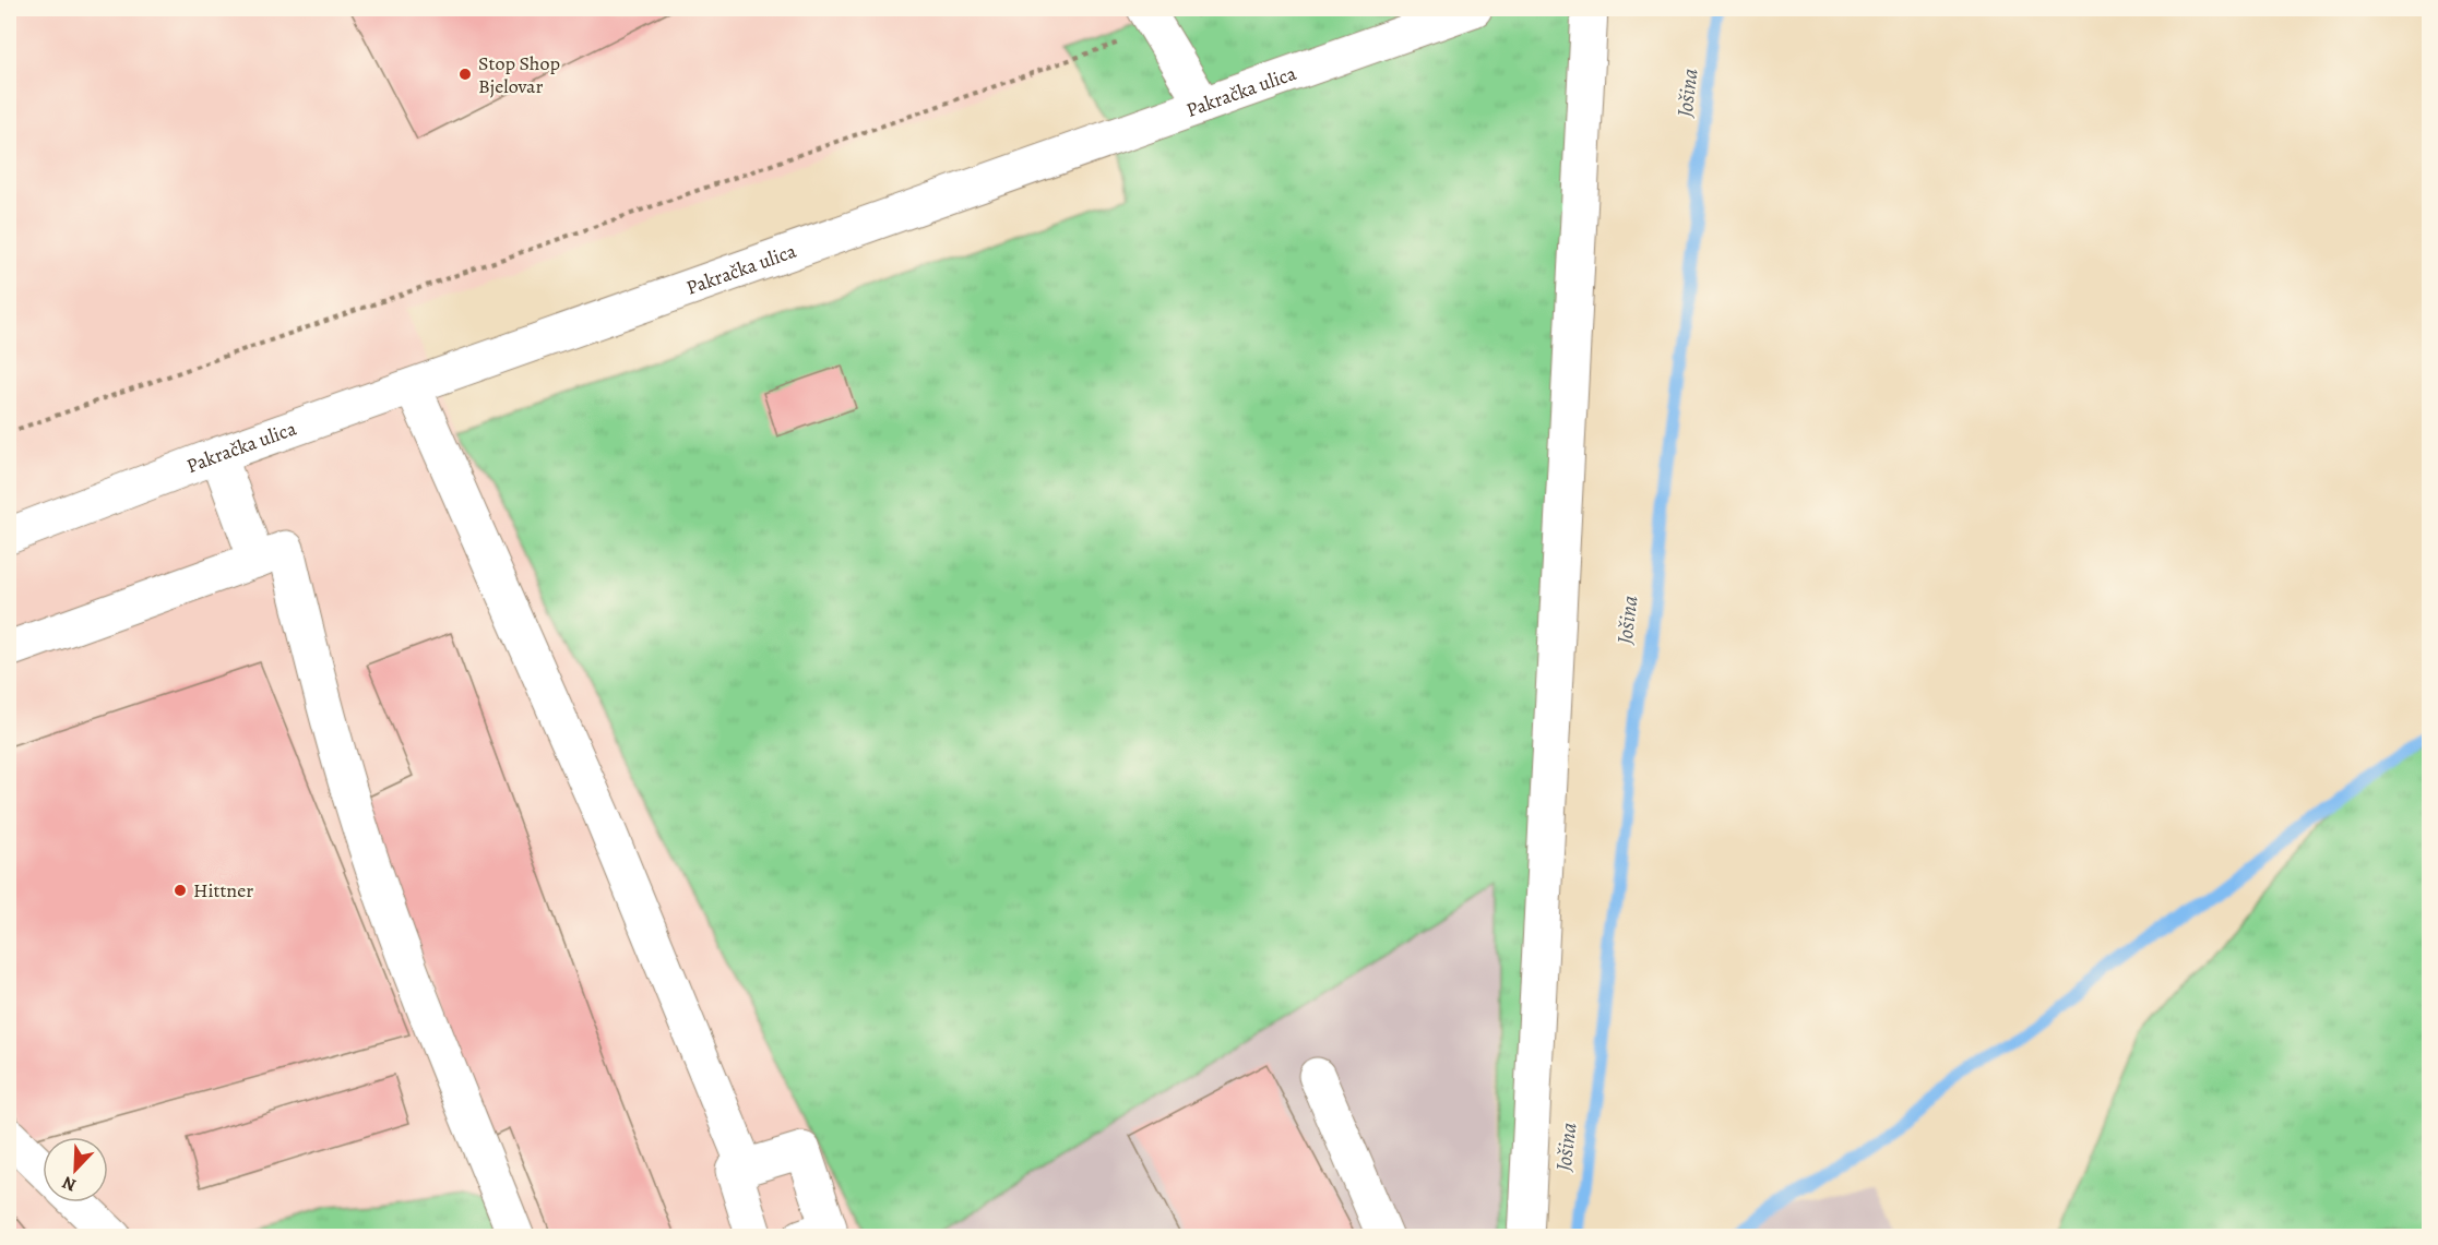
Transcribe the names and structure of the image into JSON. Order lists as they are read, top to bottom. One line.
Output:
{"streets":{"street":["Pakračka ulica"]},"water":["Jošina"],"places":["Stop Shop Bjelovar","Hittner"],"north":"bottom left"}
